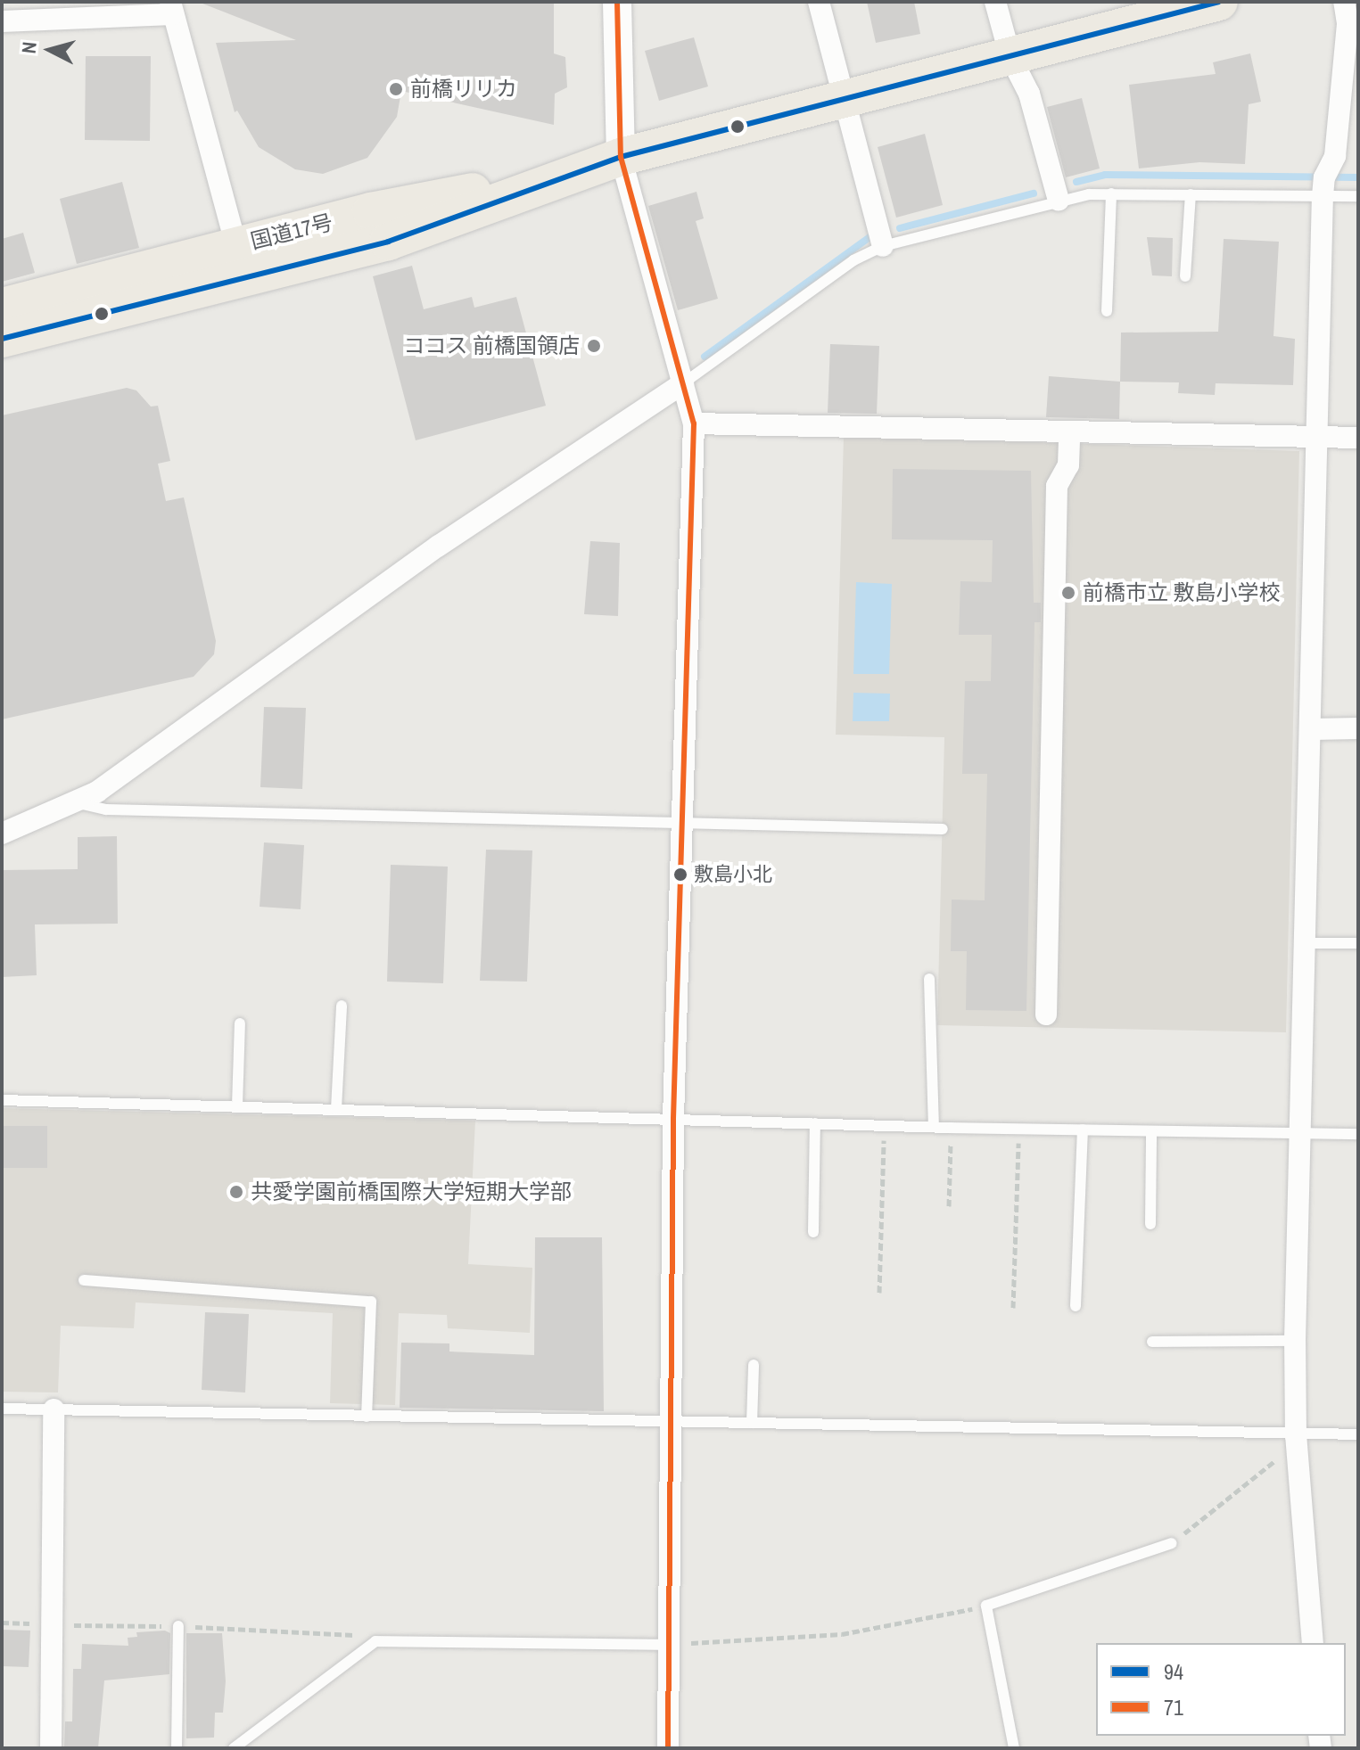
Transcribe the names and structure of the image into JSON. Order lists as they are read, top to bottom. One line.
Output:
{"streets":{"highway":["国道17号"]},"places":["前橋リリカ","ココス 前橋国領店","前橋市立 敷島小学校","敷島小北","共愛学園前橋国際大学短期大学部"],"lines":["transit line 94","transit line 71"],"legend":["94","71"],"north":"left"}
